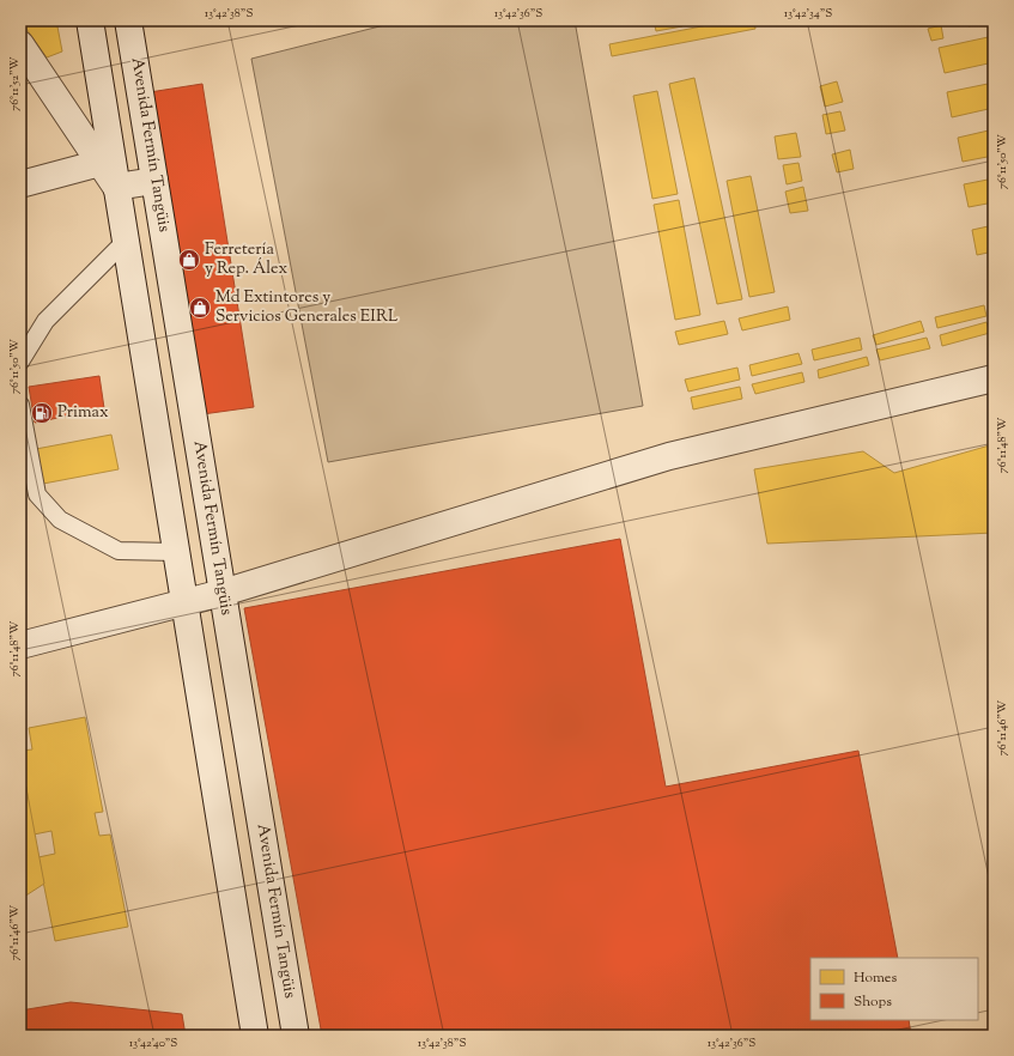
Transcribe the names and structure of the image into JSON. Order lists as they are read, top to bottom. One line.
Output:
{"streets":{"main road":["Avenida Fermín Tangüis"]},"places":{"shop":["Ferretería y Rep. Álex","Md Extintores y Servicios Generales EIRL"],"fuel station":["Primax"]},"legend":["Homes","Shops"],"coordinates":["13°42'38\"S","13°42'36\"S","13°42'34\"S","76°11'52\"W","76°11'50\"W","76°11'48\"W","76°11'46\"W","13°42'40\"S"]}
